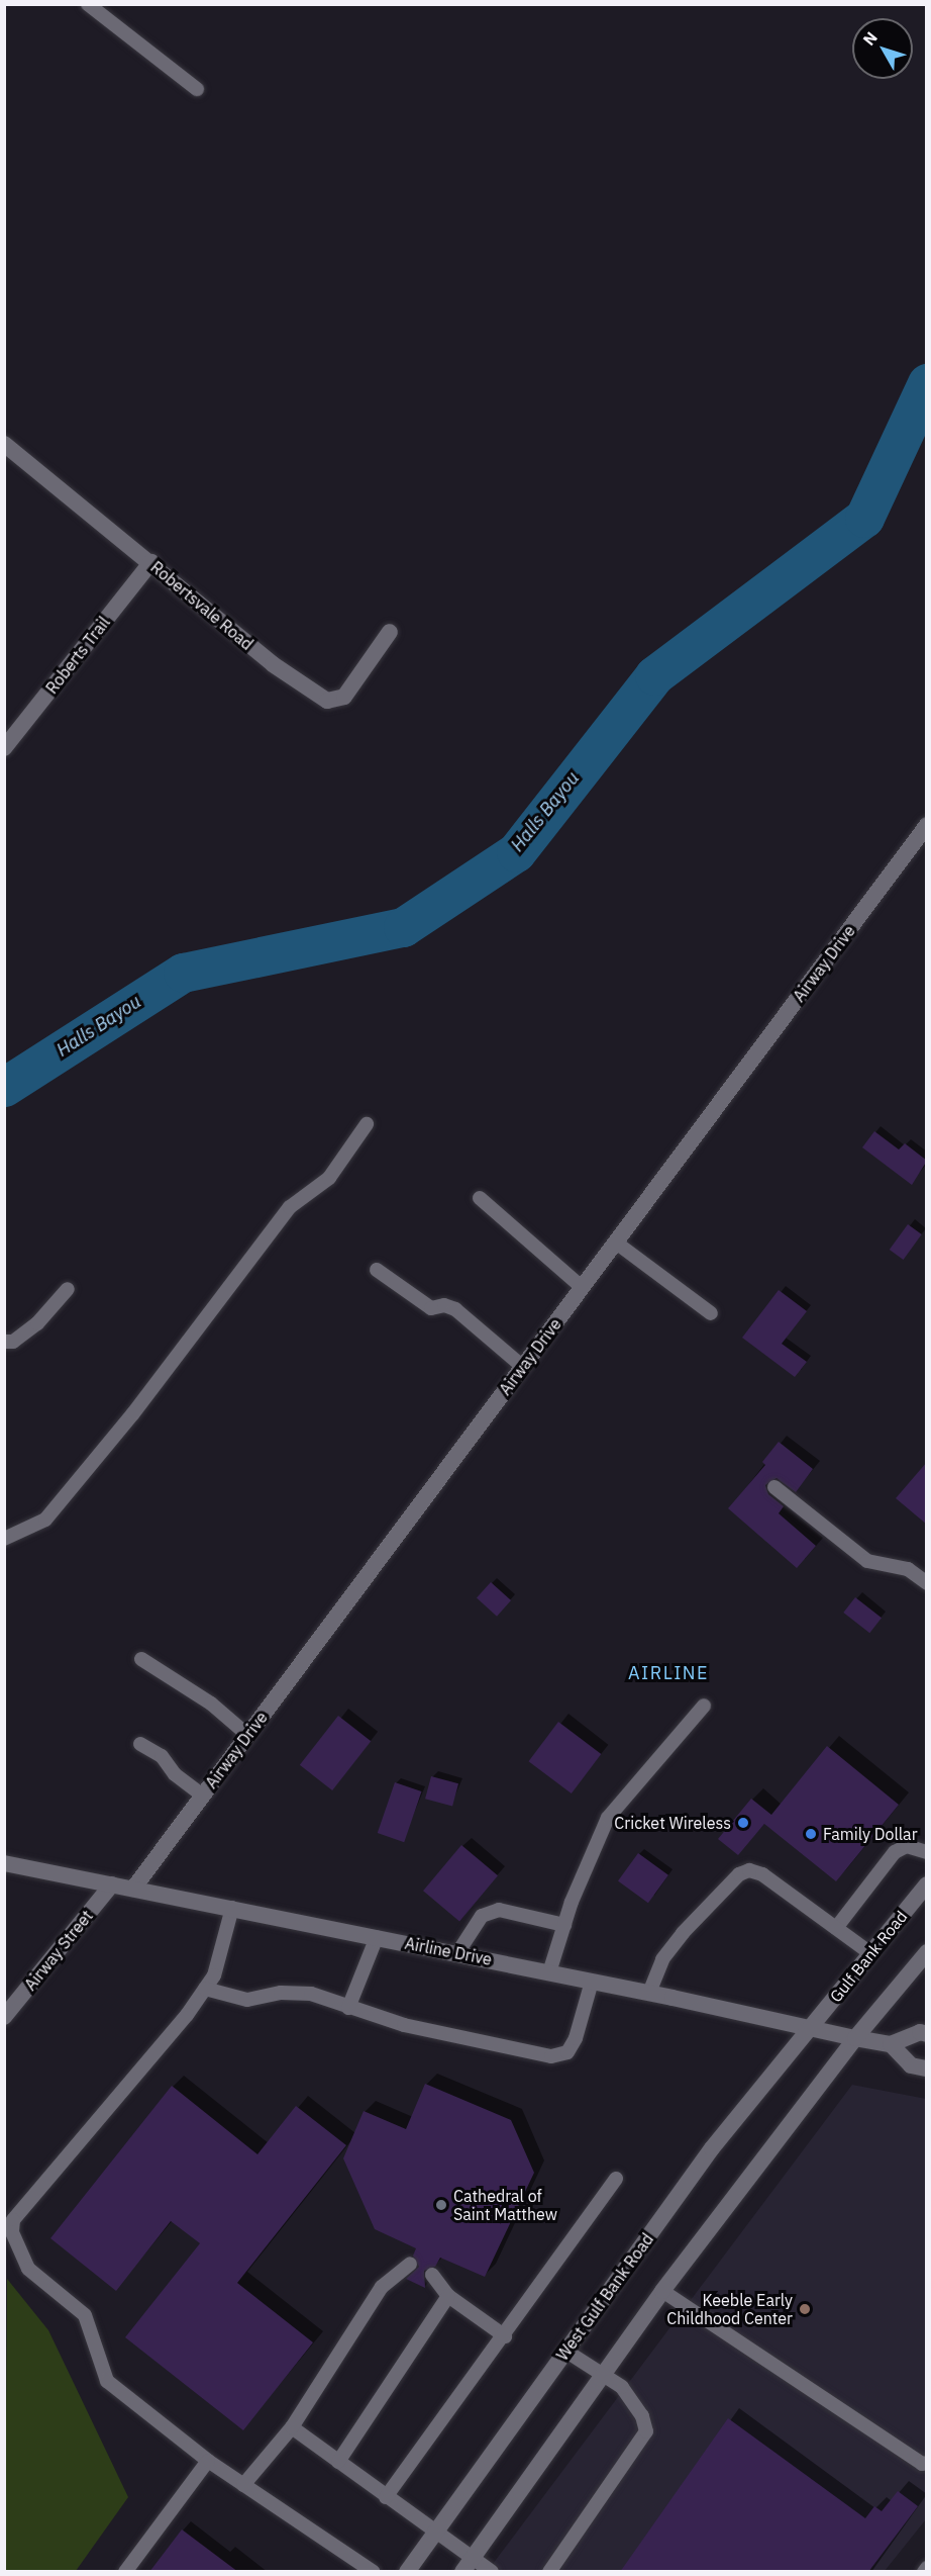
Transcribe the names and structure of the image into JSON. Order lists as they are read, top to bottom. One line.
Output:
{"streets":{"main road":["Robertsvale Road","Roberts Trail","Airway Drive","Airway Street","Airline Drive","Gulf Bank Road","West Gulf Bank Road"]},"crossings":[["Robertsvale Road","Roberts Trail"],["Airway Drive","Airline Drive"],["Airway Street","Airline Drive"],["Airline Drive","Gulf Bank Road"],["Airline Drive","West Gulf Bank Road"],["Gulf Bank Road","West Gulf Bank Road"]],"districts":["AIRLINE"],"water":["Halls Bayou"],"places":["Cricket Wireless","Family Dollar","Cathedral of Saint Matthew","Keeble Early Childhood Center"],"north":"top left"}
